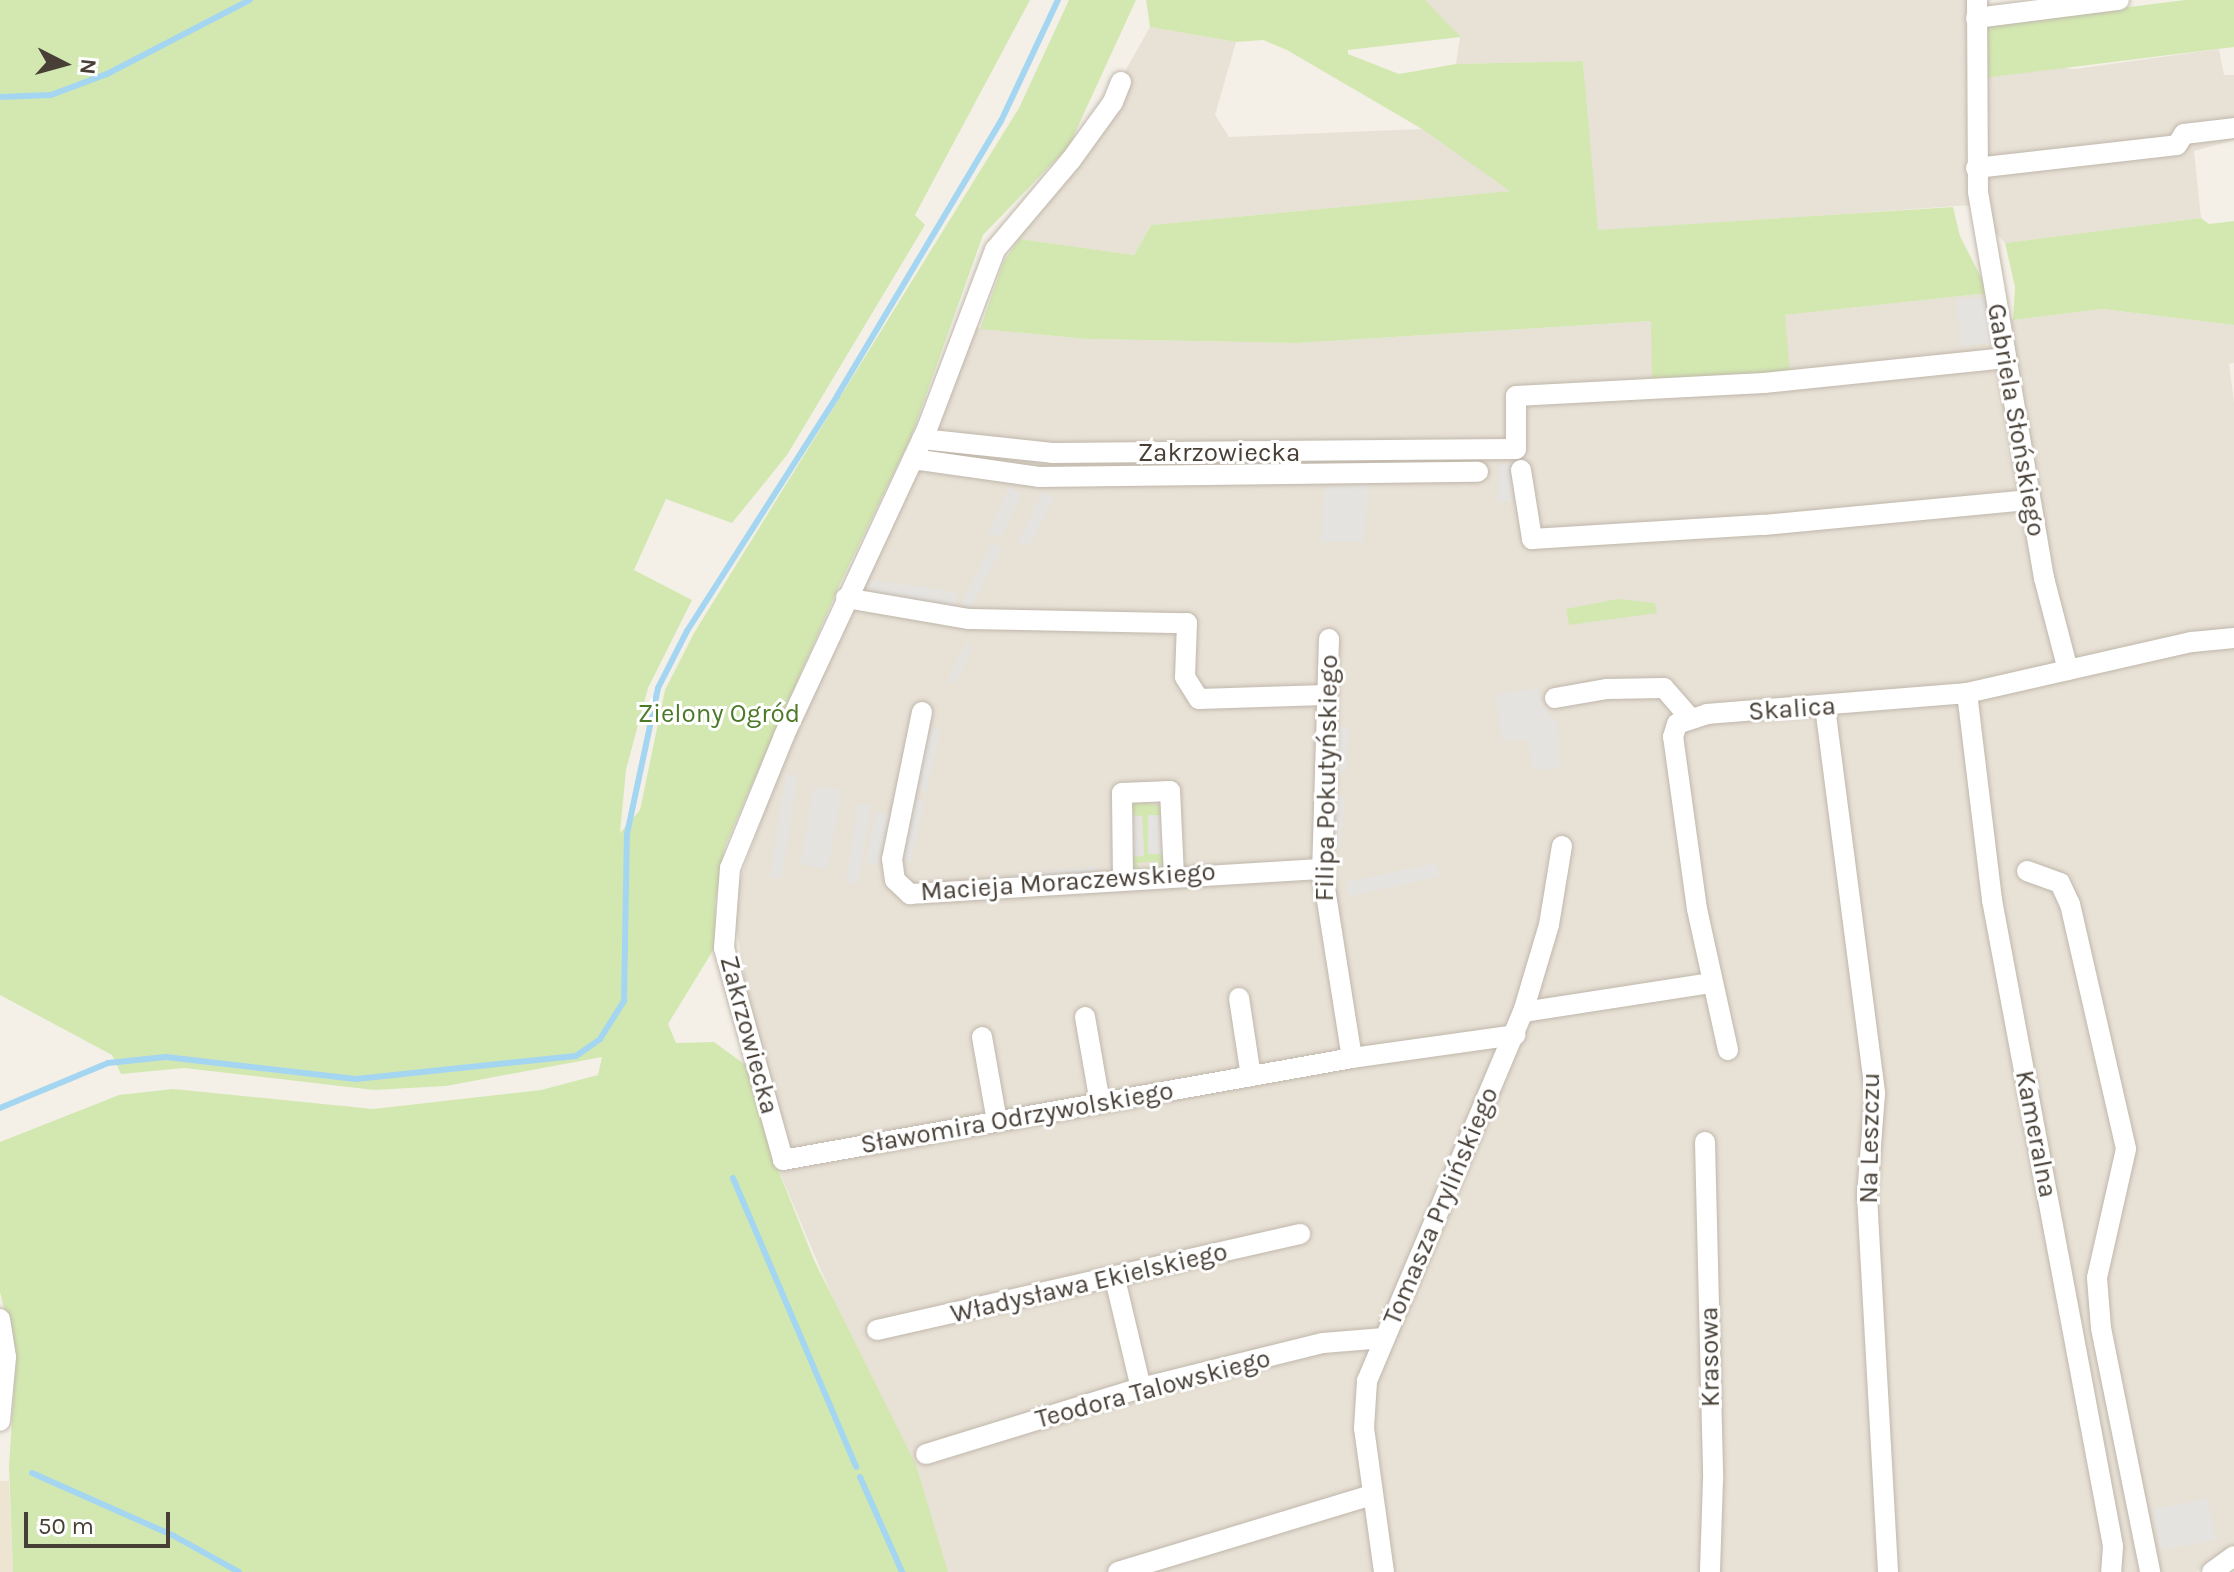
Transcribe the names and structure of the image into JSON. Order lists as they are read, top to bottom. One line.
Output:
{"streets":{"street":["Gabriela Słońskiego","Zakrzowiecka","Skalica","Filipa Pokutyńskiego","Macieja Moraczewskiego","Sławomira Odrzywolskiego","Kameralna","Na Leszczu","Tomasza Prylińskiego","Władysława Ekielskiego","Krasowa","Teodora Talowskiego"]},"crossings":[["Gabriela Słońskiego","Zakrzowiecka"],["Gabriela Słońskiego","Skalica"],["Zakrzowiecka","Sławomira Odrzywolskiego"],["Skalica","Kameralna"],["Skalica","Na Leszczu"],["Filipa Pokutyńskiego","Macieja Moraczewskiego"],["Filipa Pokutyńskiego","Sławomira Odrzywolskiego"],["Sławomira Odrzywolskiego","Tomasza Prylińskiego"],["Tomasza Prylińskiego","Teodora Talowskiego"]],"parks":["Zielony Ogród"],"scale_bar":"50 m","north":"right"}
